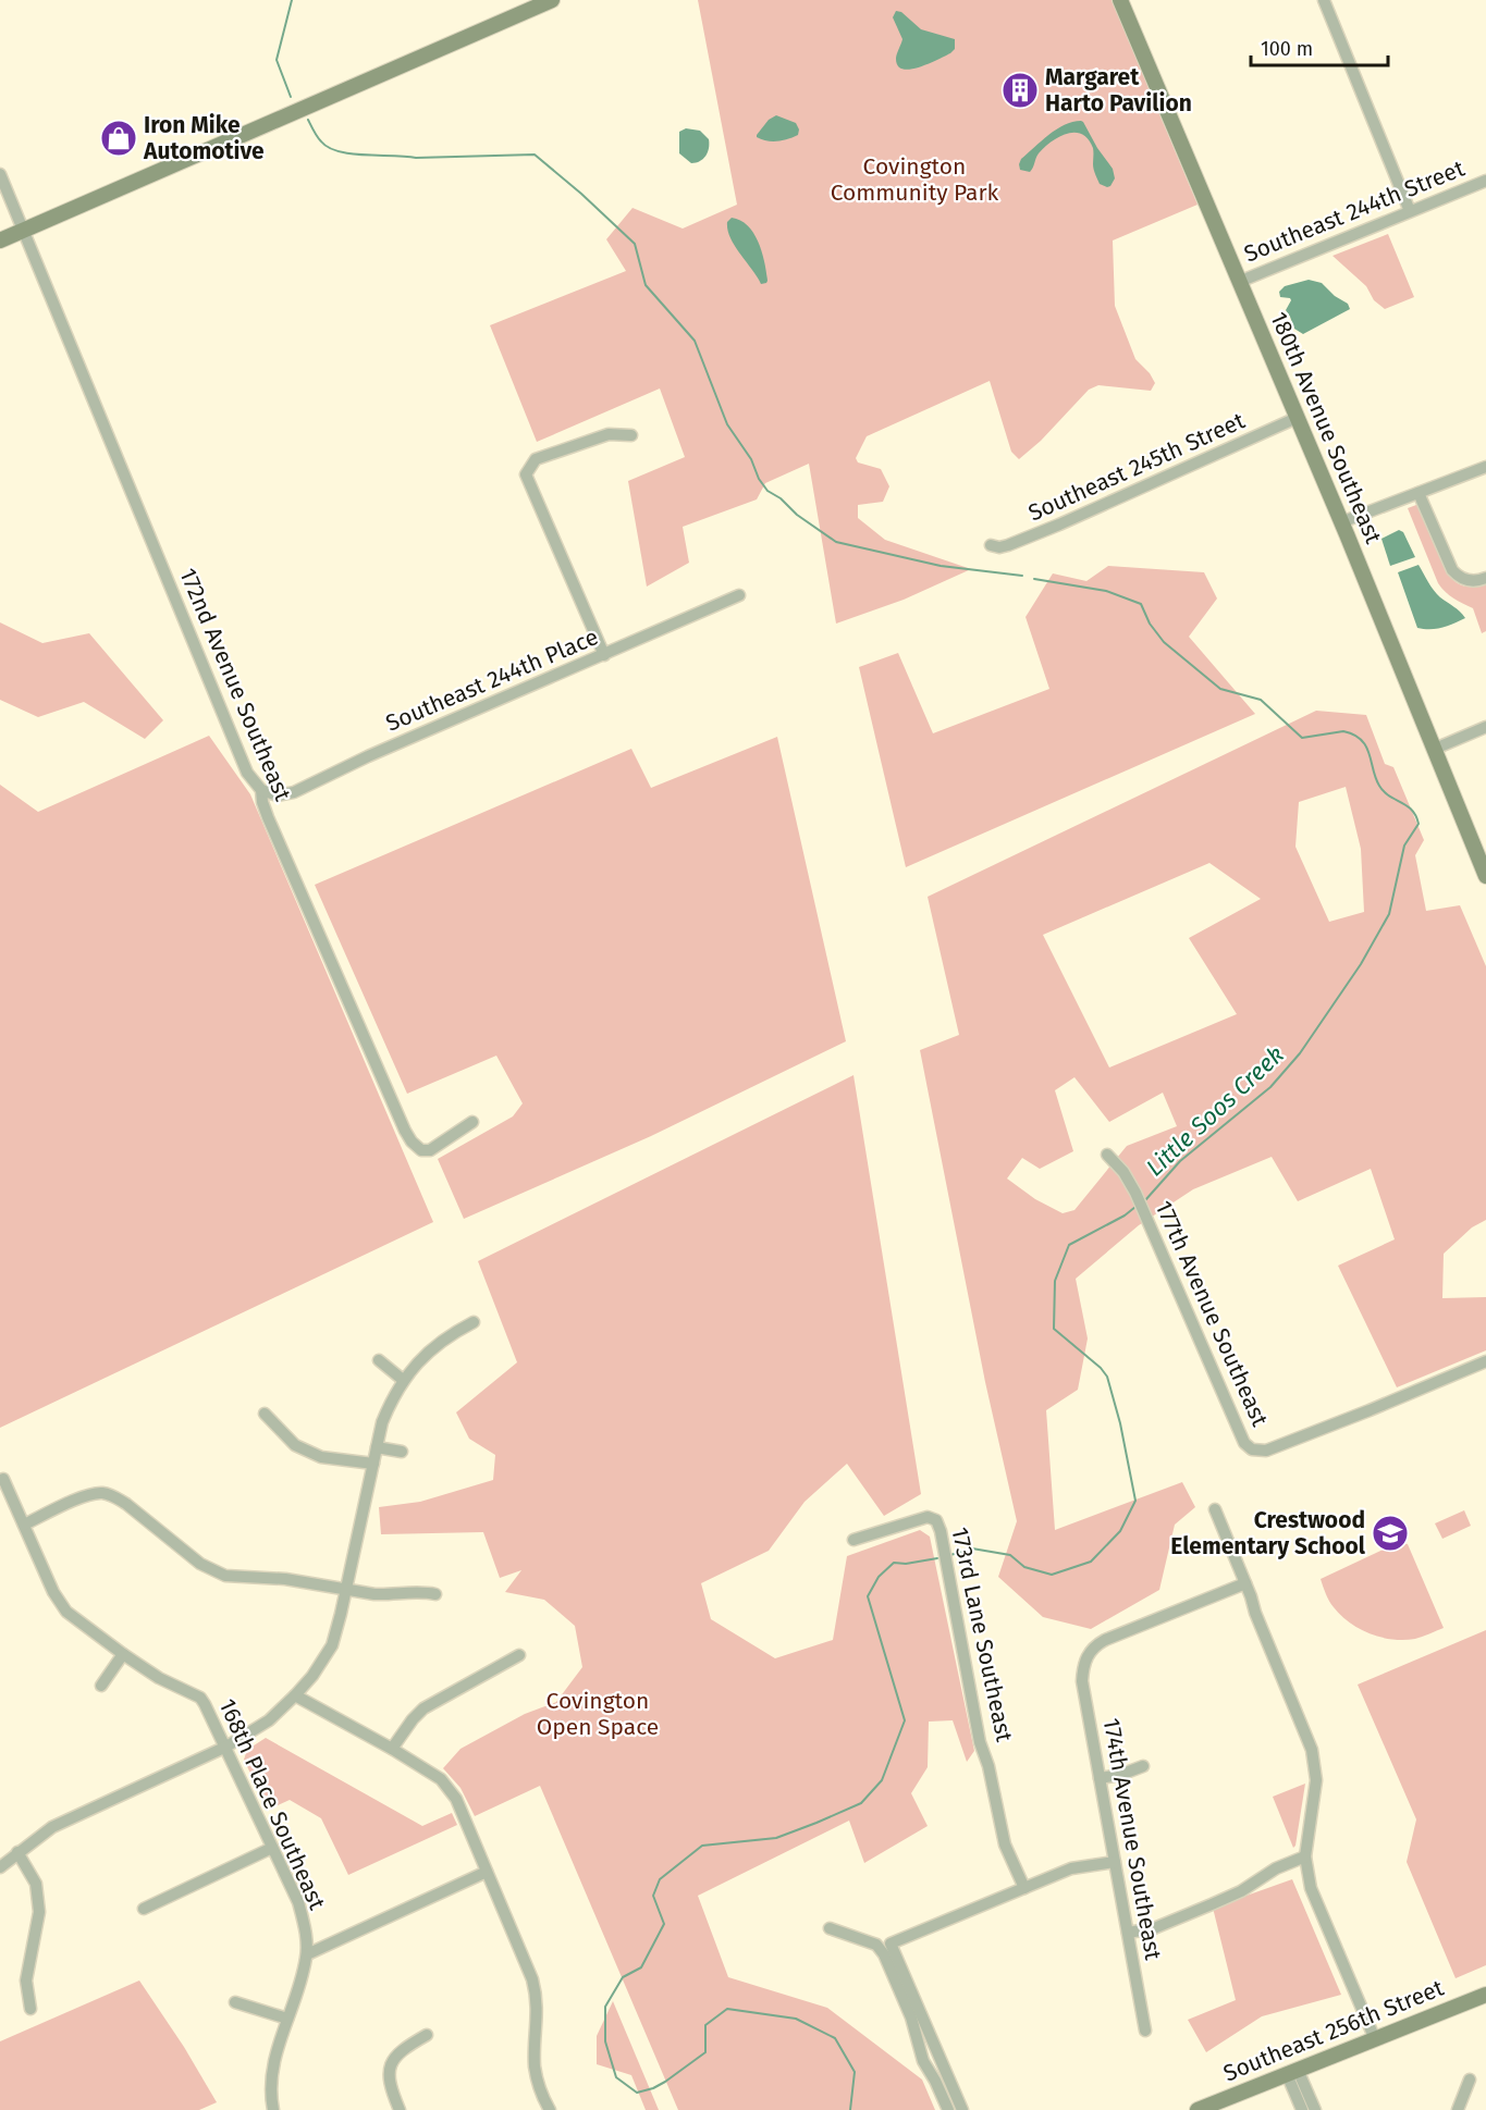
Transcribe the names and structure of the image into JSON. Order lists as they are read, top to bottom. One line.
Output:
{"streets":{"street":["Southeast 244th Street","180th Avenue Southeast","Southeast 245th Street","Southeast 244th Place","172nd Avenue Southeast","177th Avenue Southeast","173rd Lane Southeast","168th Place Southeast","174th Avenue Southeast","Southeast 256th Street"]},"crossings":[["Southeast 244th Street","180th Avenue Southeast"],["180th Avenue Southeast","Southeast 245th Street"],["Southeast 244th Place","172nd Avenue Southeast"]],"water":["Little Soos Creek"],"parks":["Covington Community Park","Covington Open Space"],"places":{"building":["Margaret Harto Pavilion"],"shop":["Iron Mike Automotive"],"school or university":["Crestwood Elementary School"]},"scale_bar":"100 m"}
